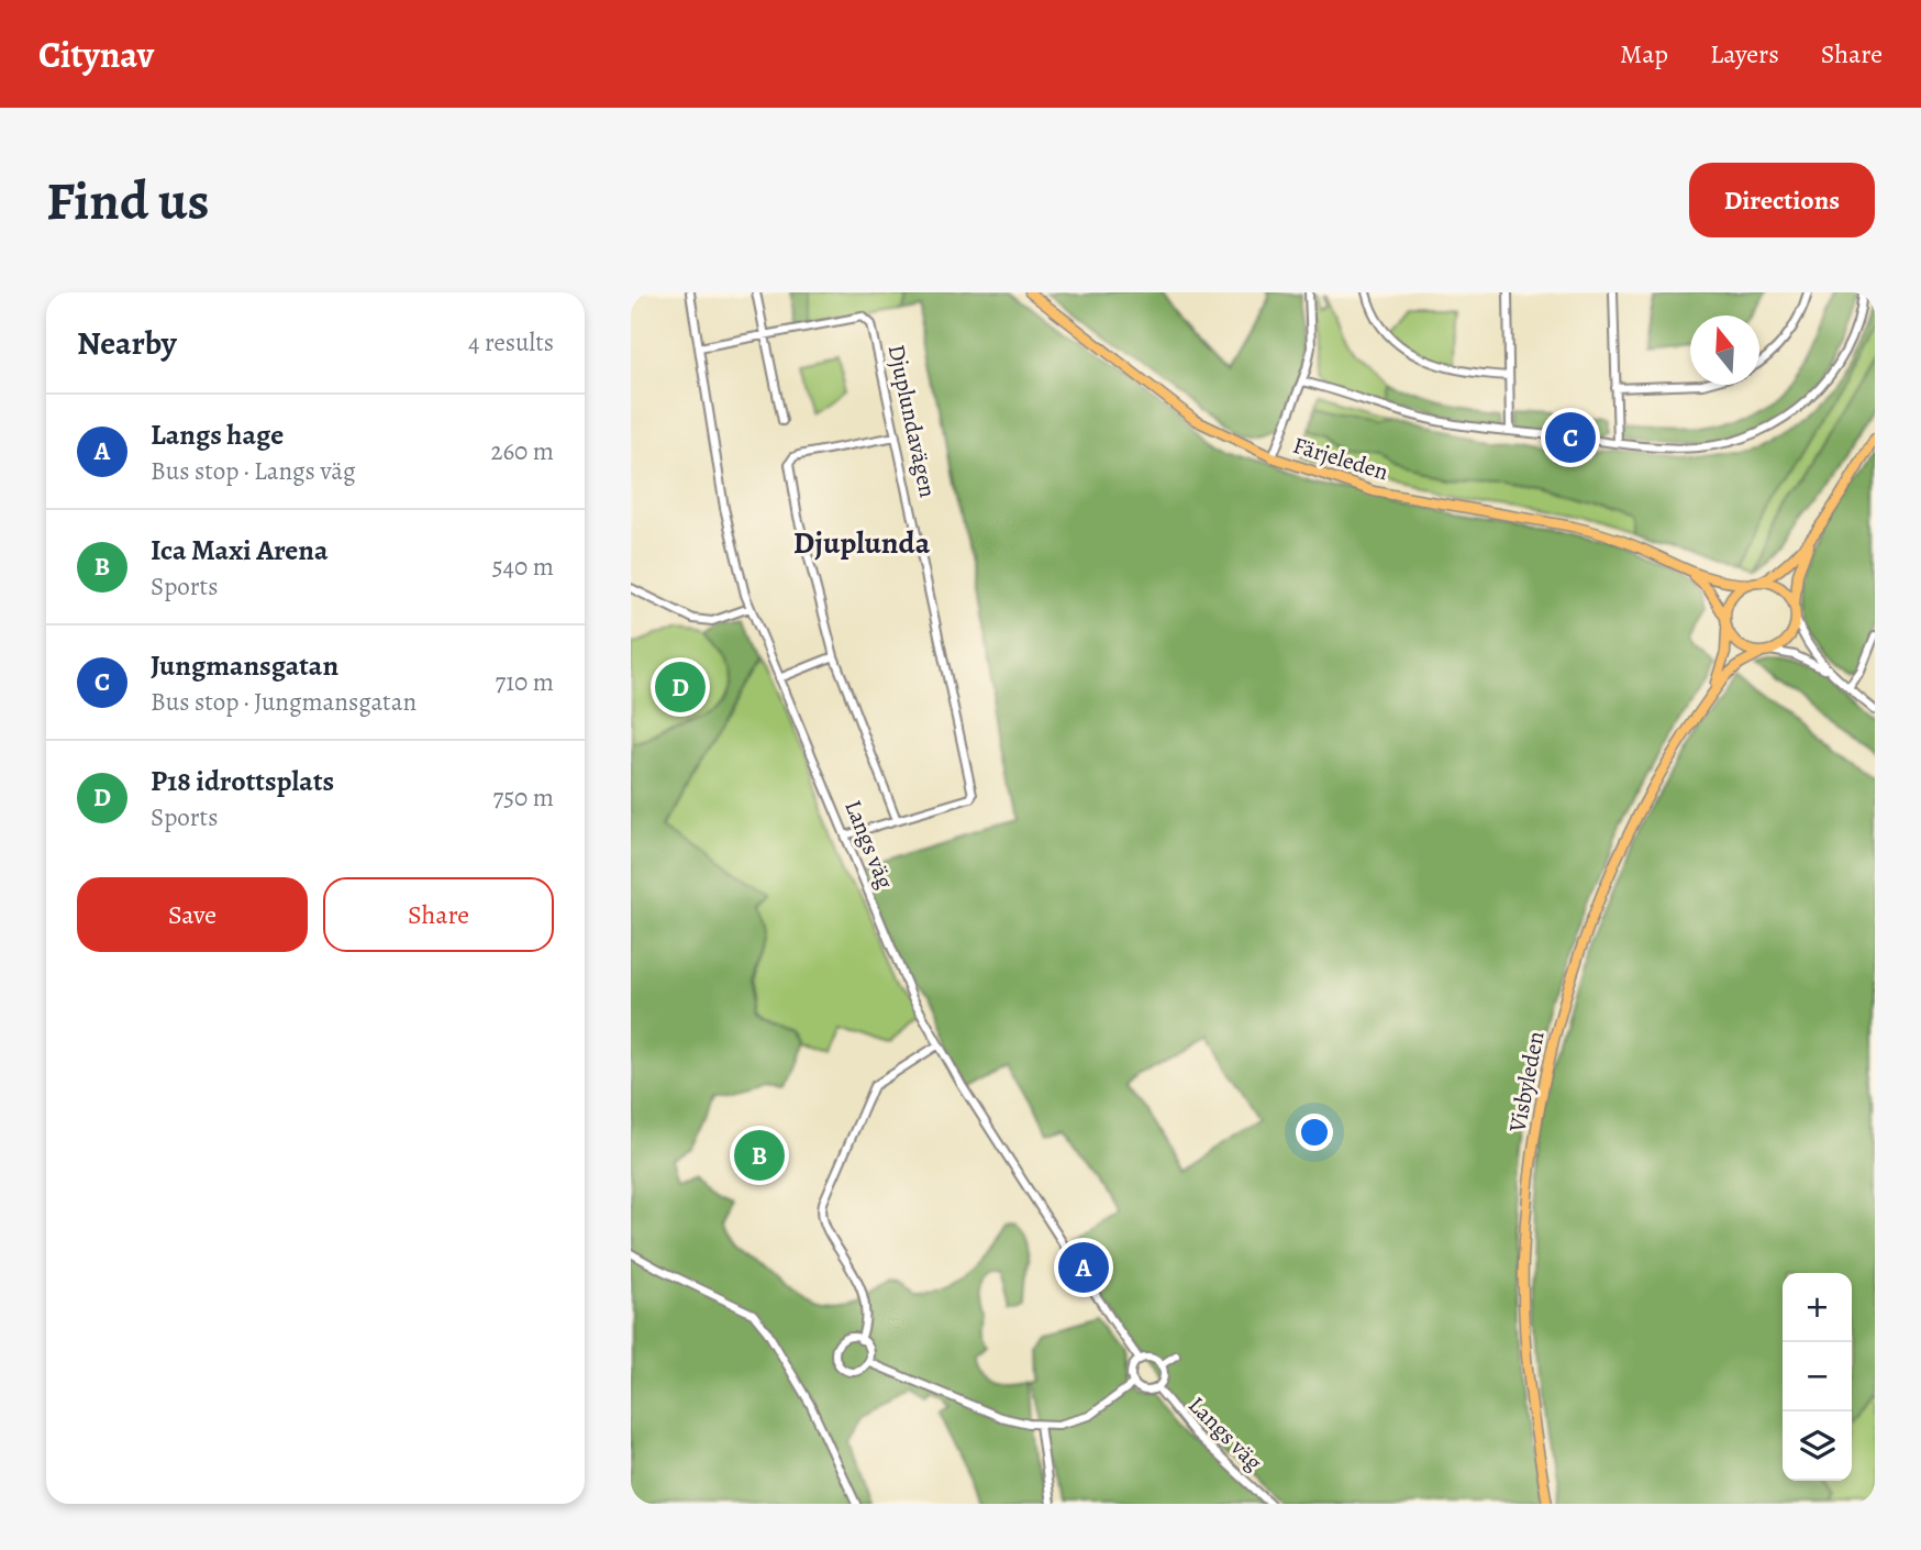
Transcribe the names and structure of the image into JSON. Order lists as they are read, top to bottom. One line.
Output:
{"streets":{"main road":["Färjeleden","Visbyleden"],"street":["Djuplundavägen","Langs väg"]},"crossings":[["Djuplundavägen","Langs väg"],["Färjeleden","Visbyleden"]],"districts":["Djuplunda"],"north":"top","page":{"header":"Citynav","nav":["Map","Layers","Share"],"buttons":["Directions",["Save","Share"]],"title":"Find us","heading":["Nearby","4 results"],"list":[{"mark":"A","name":"Langs hage","note":"Bus stop · Langs väg","value":"260 m"},{"mark":"B","name":"Ica Maxi Arena","note":"Sports","value":"540 m"},{"mark":"C","name":"Jungmansgatan","note":"Bus stop · Jungmansgatan","value":"710 m"},{"mark":"D","name":"P18 idrottsplats","note":"Sports","value":"750 m"}],"pins":["C","D","B","A"],"map_buttons":["+","−"]}}
